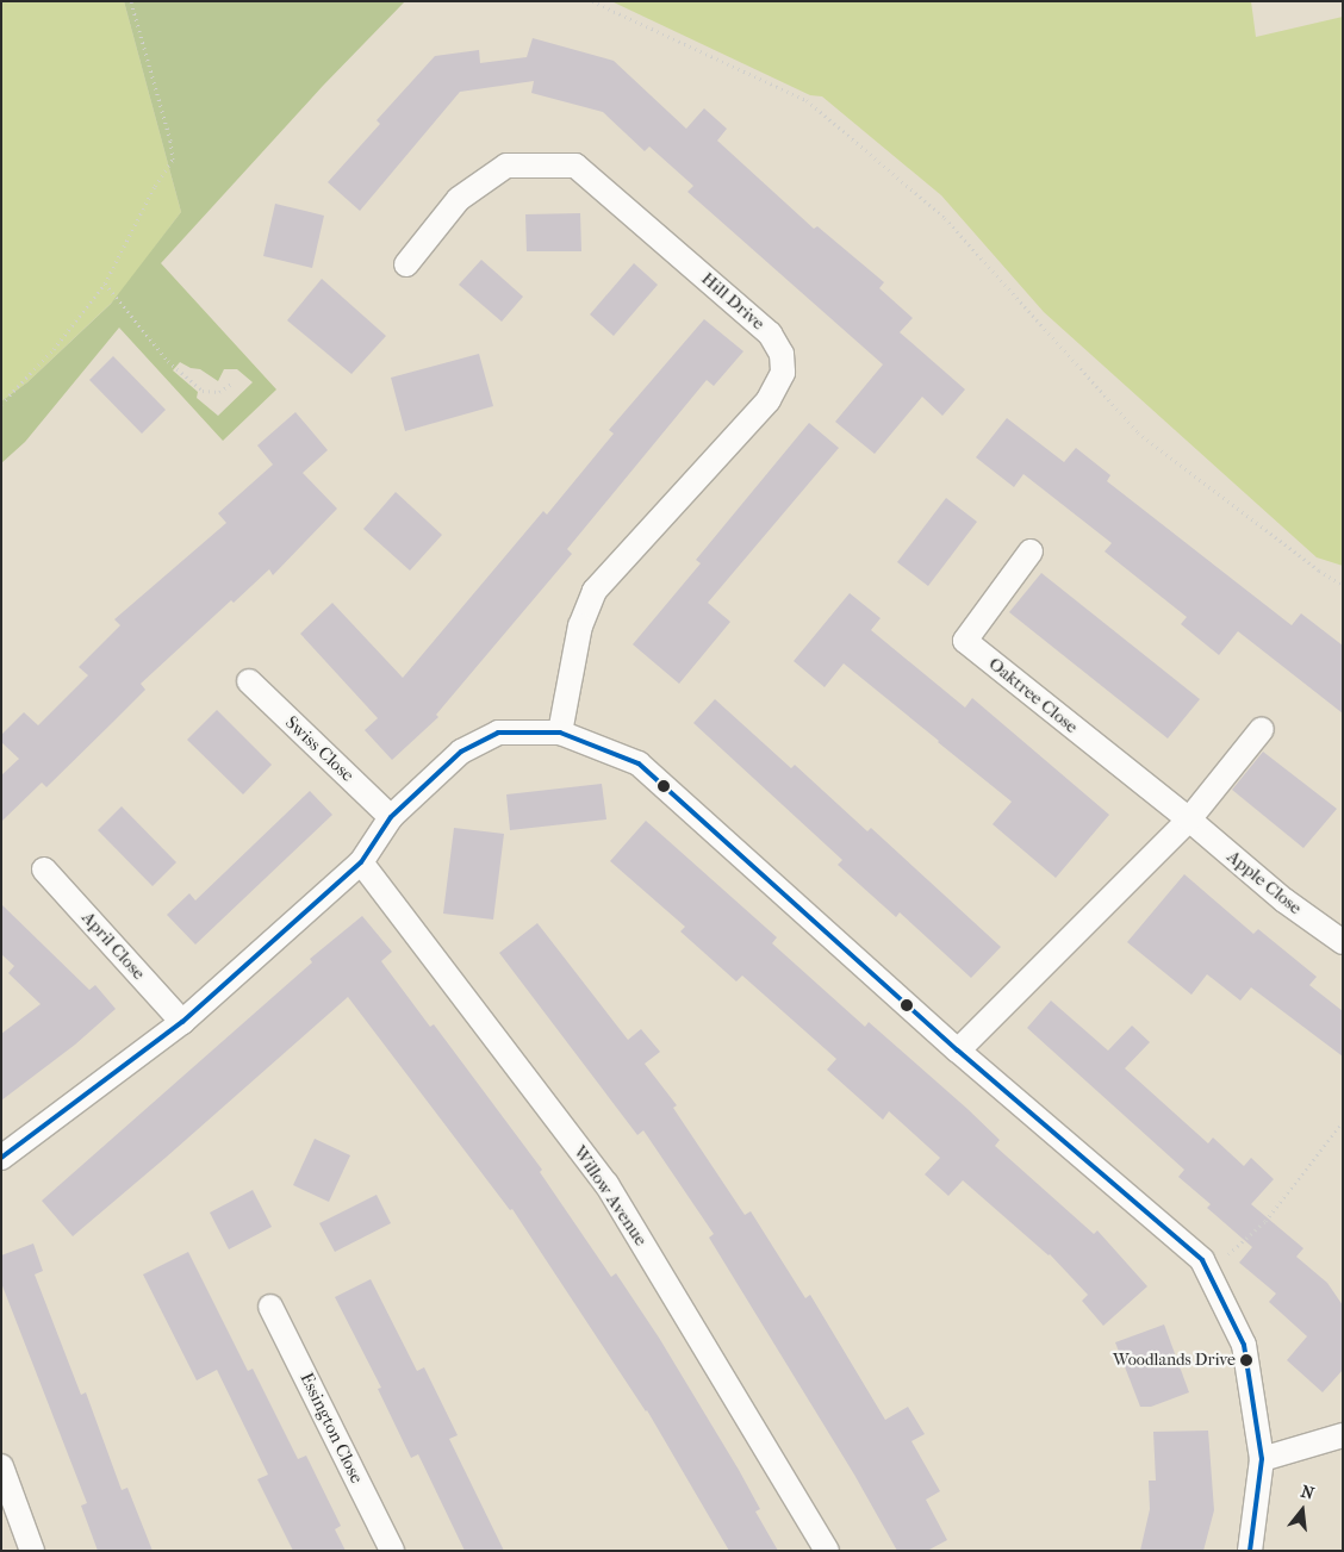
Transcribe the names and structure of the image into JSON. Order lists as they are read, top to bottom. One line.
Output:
{"streets":{"street":["Hill Drive","Oaktree Close","Swiss Close","Apple Close","April Close","Willow Avenue","Essington Close"]},"crossings":[["Oaktree Close","Apple Close"]],"places":["Woodlands Drive"],"north":"top"}
